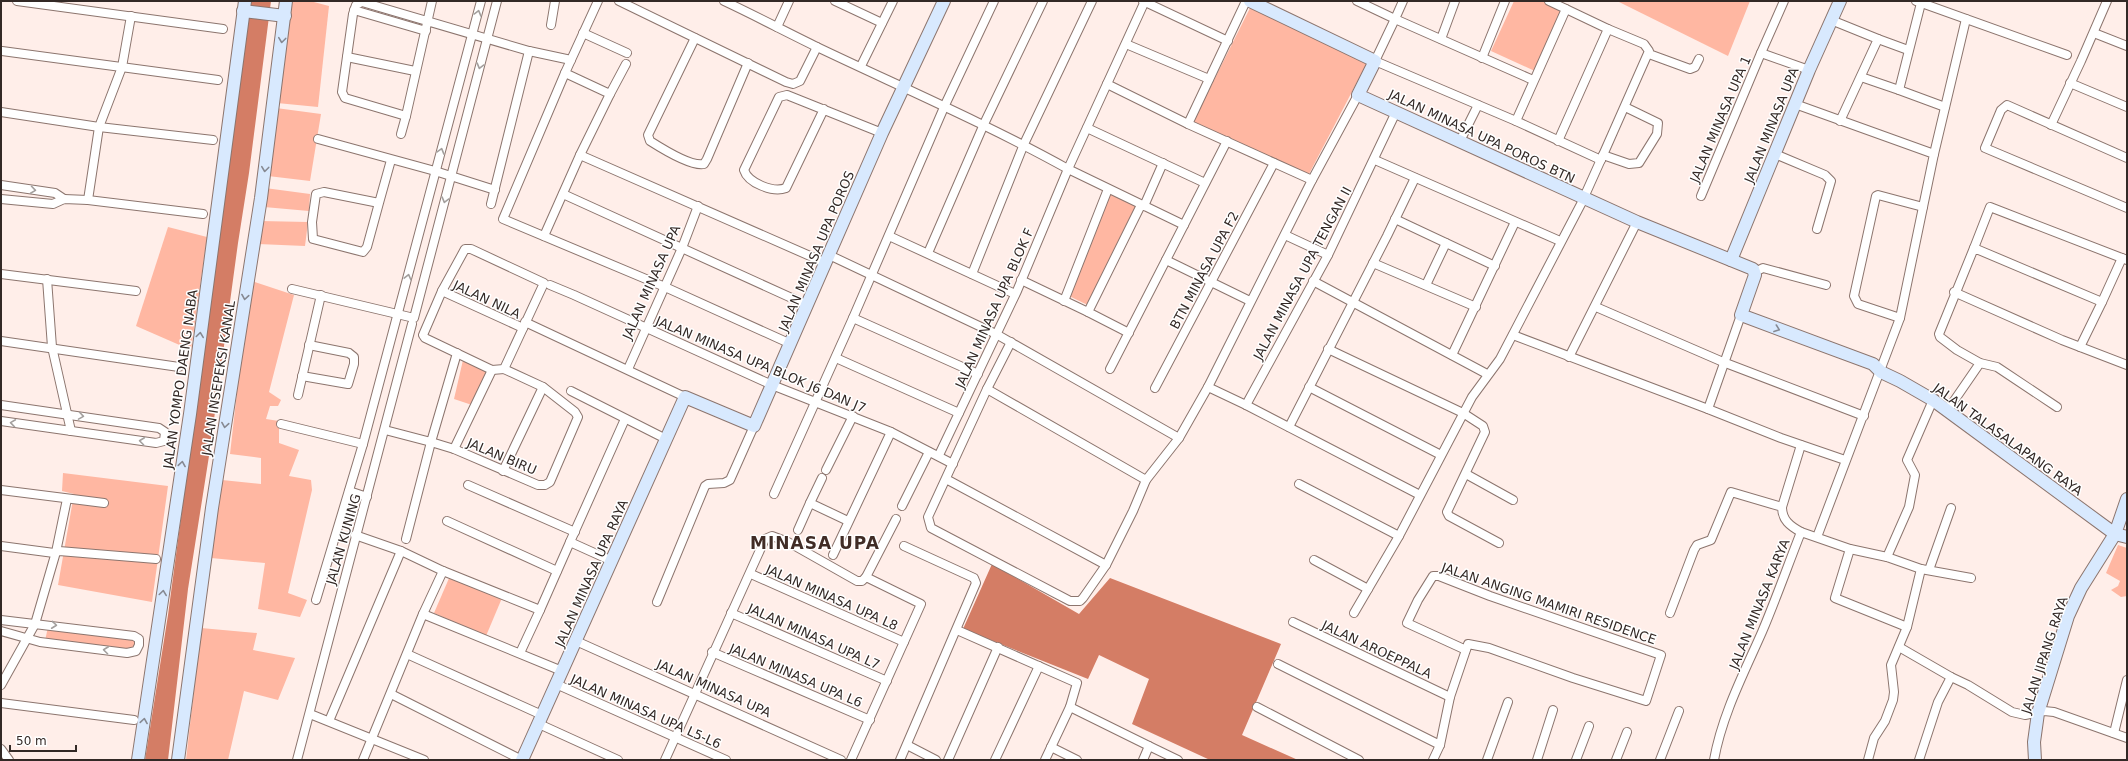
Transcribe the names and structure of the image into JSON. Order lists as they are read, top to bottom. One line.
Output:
{"streets":{"street":["JALAN MINASA UPA 1","JALAN MINASA UPA","JALAN MINASA UPA POROS BTN","JALAN MINASA UPA POROS","BTN MINASA UPA F2","JALAN MINASA UPA TENGAN II","JALAN NILA","JALAN MINASA UPA BLOK F","JALAN MINASA UPA BLOK J6 DAN J7","JALAN INSEPEKSI KANAL","JALAN YOMPO DAENG NABA","JALAN TALASALAPANG RAYA","JALAN BIRU","JALAN KUNING","JALAN MINASA UPA RAYA","JALAN MINASA UPA L8","JALAN ANGING MAMIRI RESIDENCE","JALAN MINASA KARYA","JALAN MINASA UPA L7","JALAN AROEPPALA","JALAN JIPANG RAYA","JALAN MINASA UPA L6","JALAN MINASA UPA L5-L6"]},"crossings":[["JALAN MINASA UPA","JALAN MINASA UPA POROS BTN"],["JALAN MINASA UPA","JALAN NILA"],["JALAN MINASA UPA","JALAN MINASA UPA BLOK J6 DAN J7"],["JALAN MINASA UPA","JALAN MINASA UPA RAYA"],["JALAN MINASA UPA POROS BTN","JALAN MINASA UPA TENGAN II"],["JALAN MINASA UPA POROS","JALAN MINASA UPA BLOK J6 DAN J7"],["JALAN NILA","JALAN MINASA UPA BLOK J6 DAN J7"],["JALAN NILA","JALAN MINASA UPA RAYA"],["JALAN MINASA UPA BLOK F","JALAN MINASA UPA BLOK J6 DAN J7"],["JALAN TALASALAPANG RAYA","JALAN JIPANG RAYA"],["JALAN BIRU","JALAN KUNING"],["JALAN MINASA UPA RAYA","JALAN MINASA UPA L5-L6"]],"one_way":["JALAN INSEPEKSI KANAL","JALAN YOMPO DAENG NABA"],"districts":["MINASA UPA"],"scale_bar":"50 m"}
